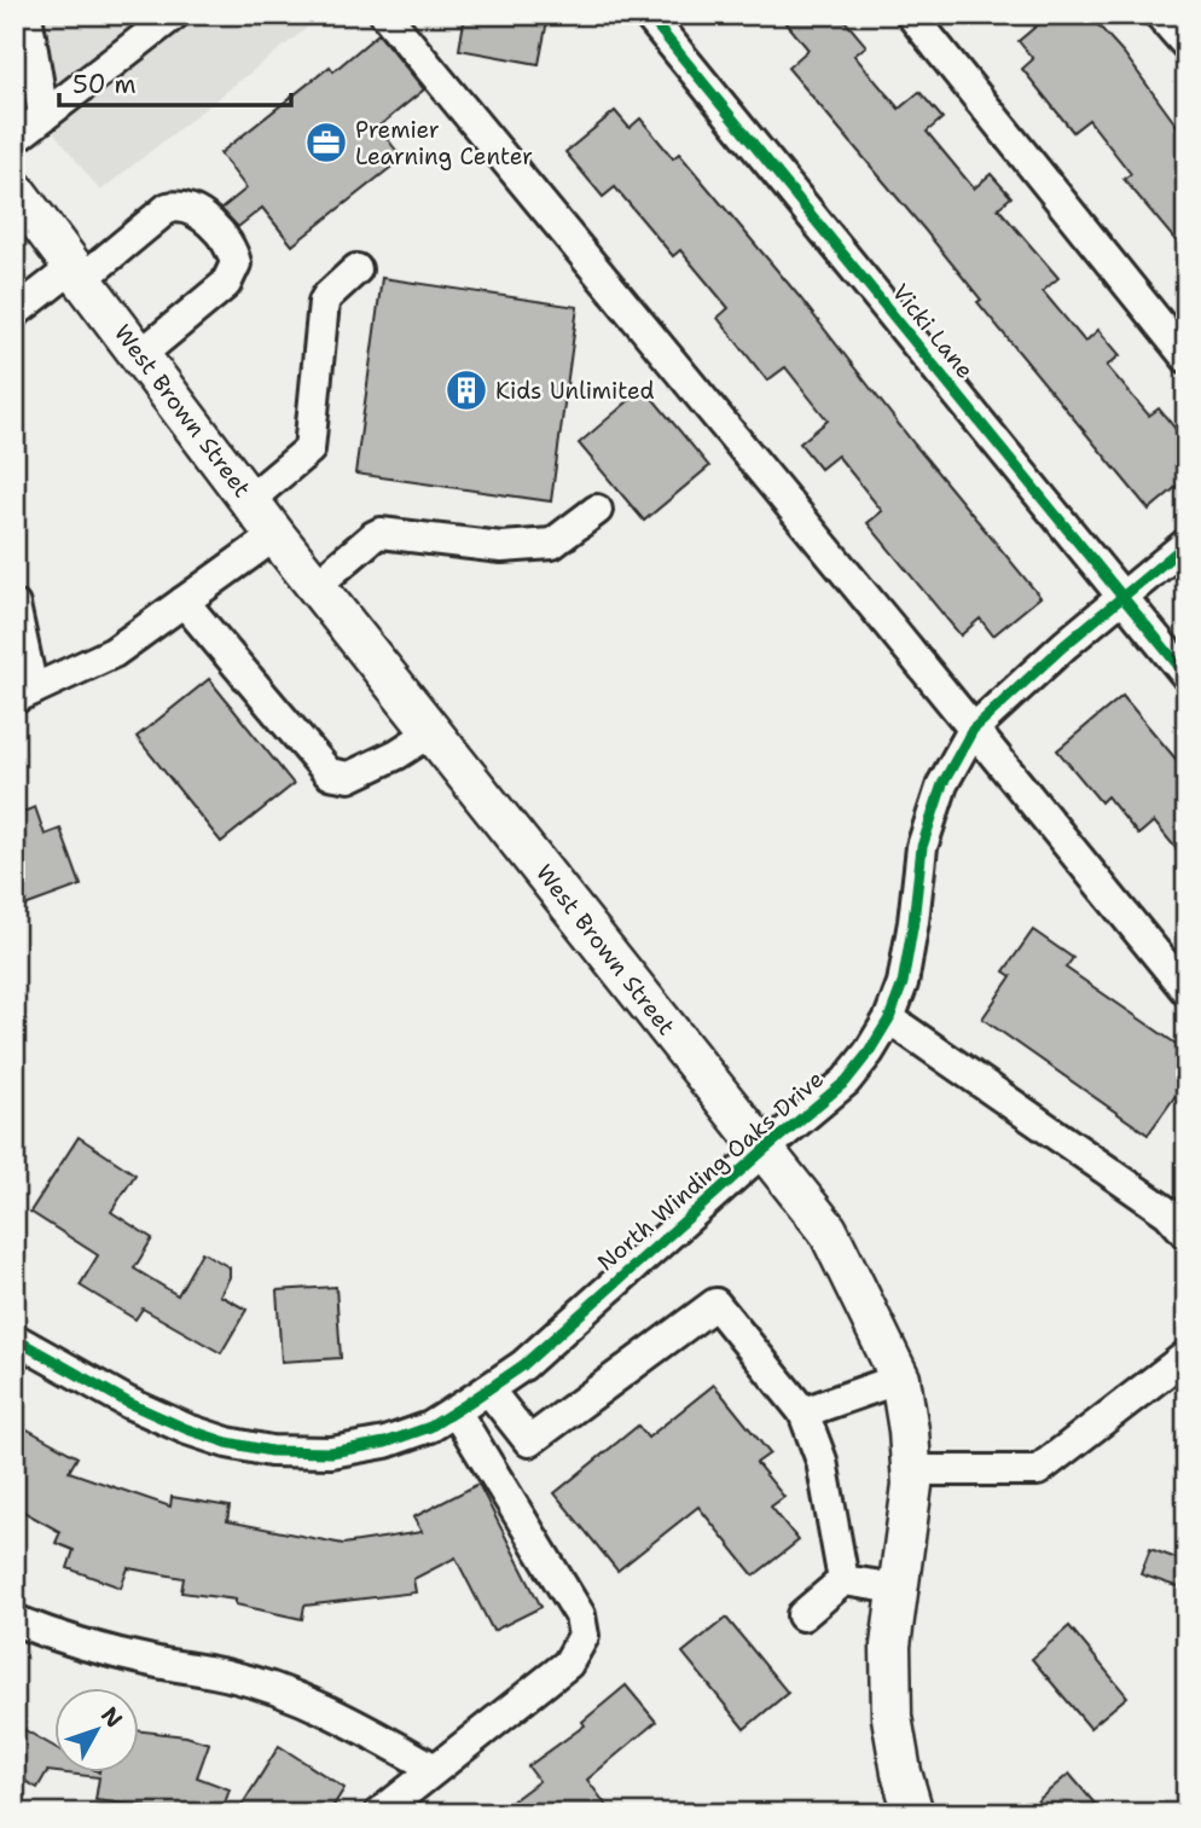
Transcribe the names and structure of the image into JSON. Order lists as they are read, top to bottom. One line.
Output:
{"streets":{"main road":["West Brown Street"],"street":["Vicki Lane","North Winding Oaks Drive"]},"crossings":[["Vicki Lane","North Winding Oaks Drive"],["West Brown Street","North Winding Oaks Drive"]],"places":{"office":["Premier Learning Center"],"building":["Kids Unlimited"]},"scale_bar":"50 m","north":"top right"}
